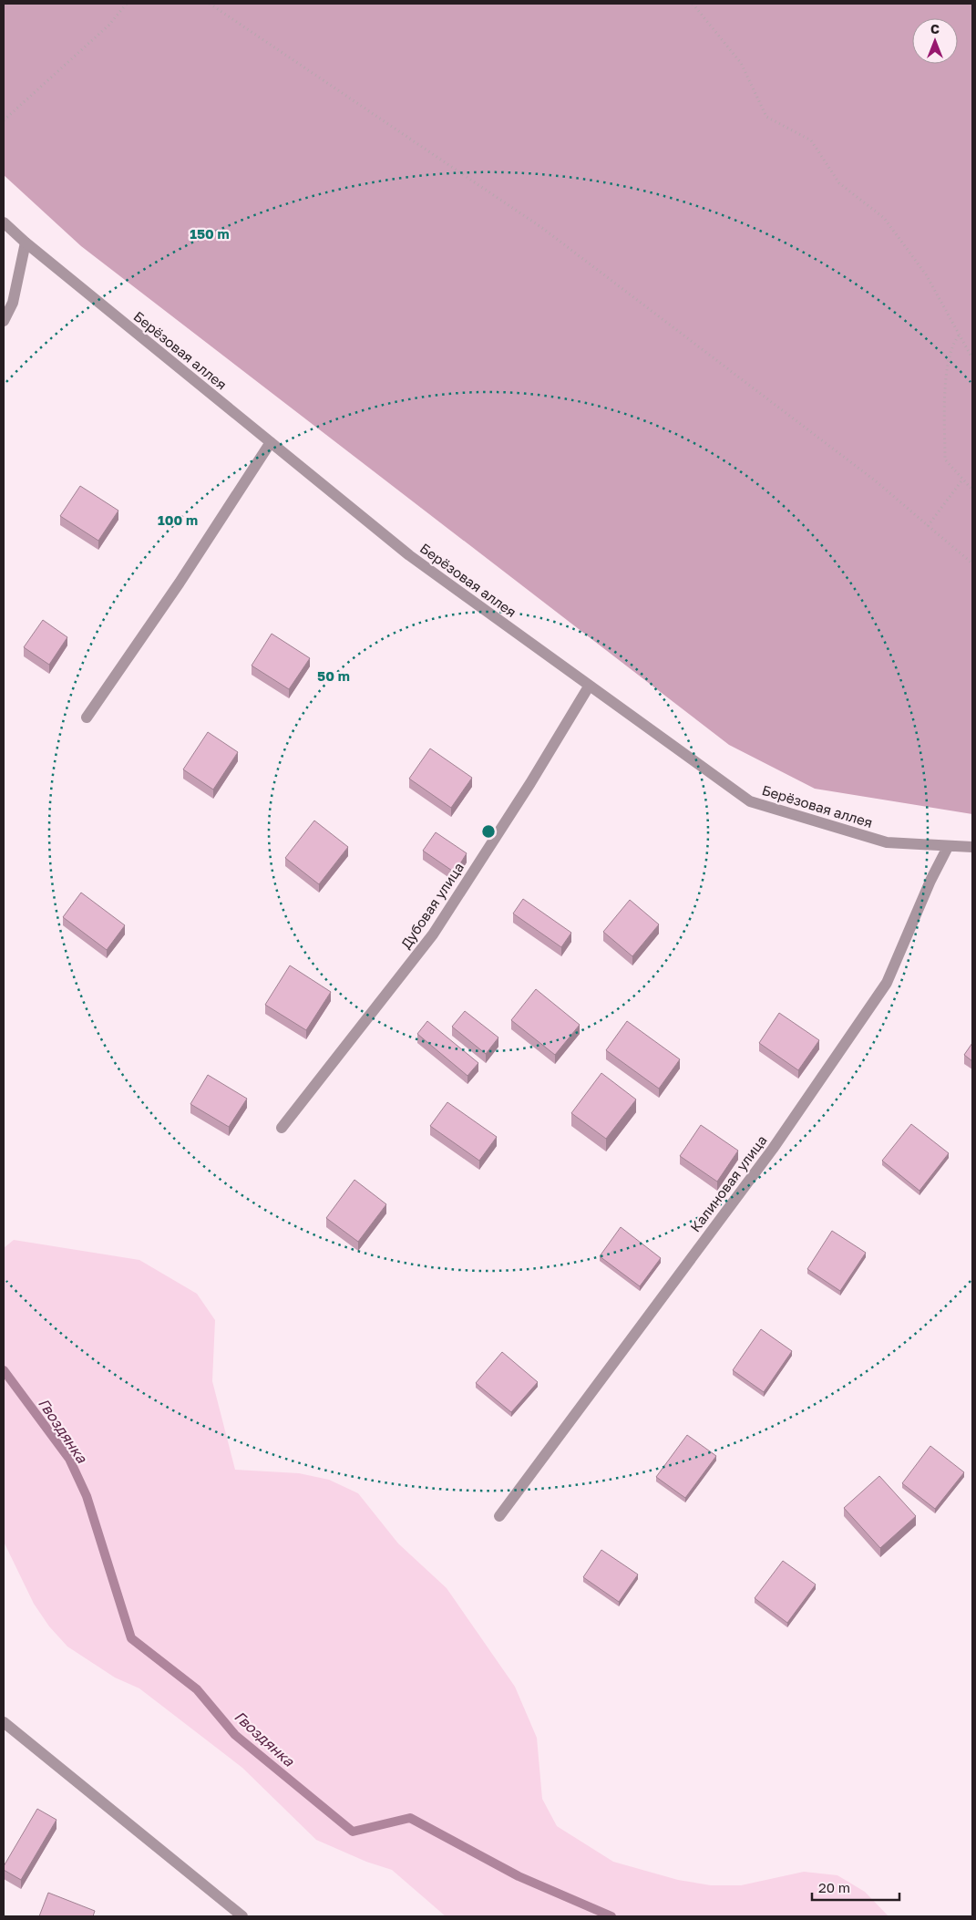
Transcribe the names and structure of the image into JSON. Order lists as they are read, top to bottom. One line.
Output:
{"streets":{"street":["Берёзовая аллея","Дубовая улица","Калиновая улица"]},"crossings":[["Берёзовая аллея","Дубовая улица"],["Берёзовая аллея","Калиновая улица"]],"water":["Гвоздянка"],"scale_bar":"20 m","north":"top","rings":["150 m","100 m","50 m"]}
